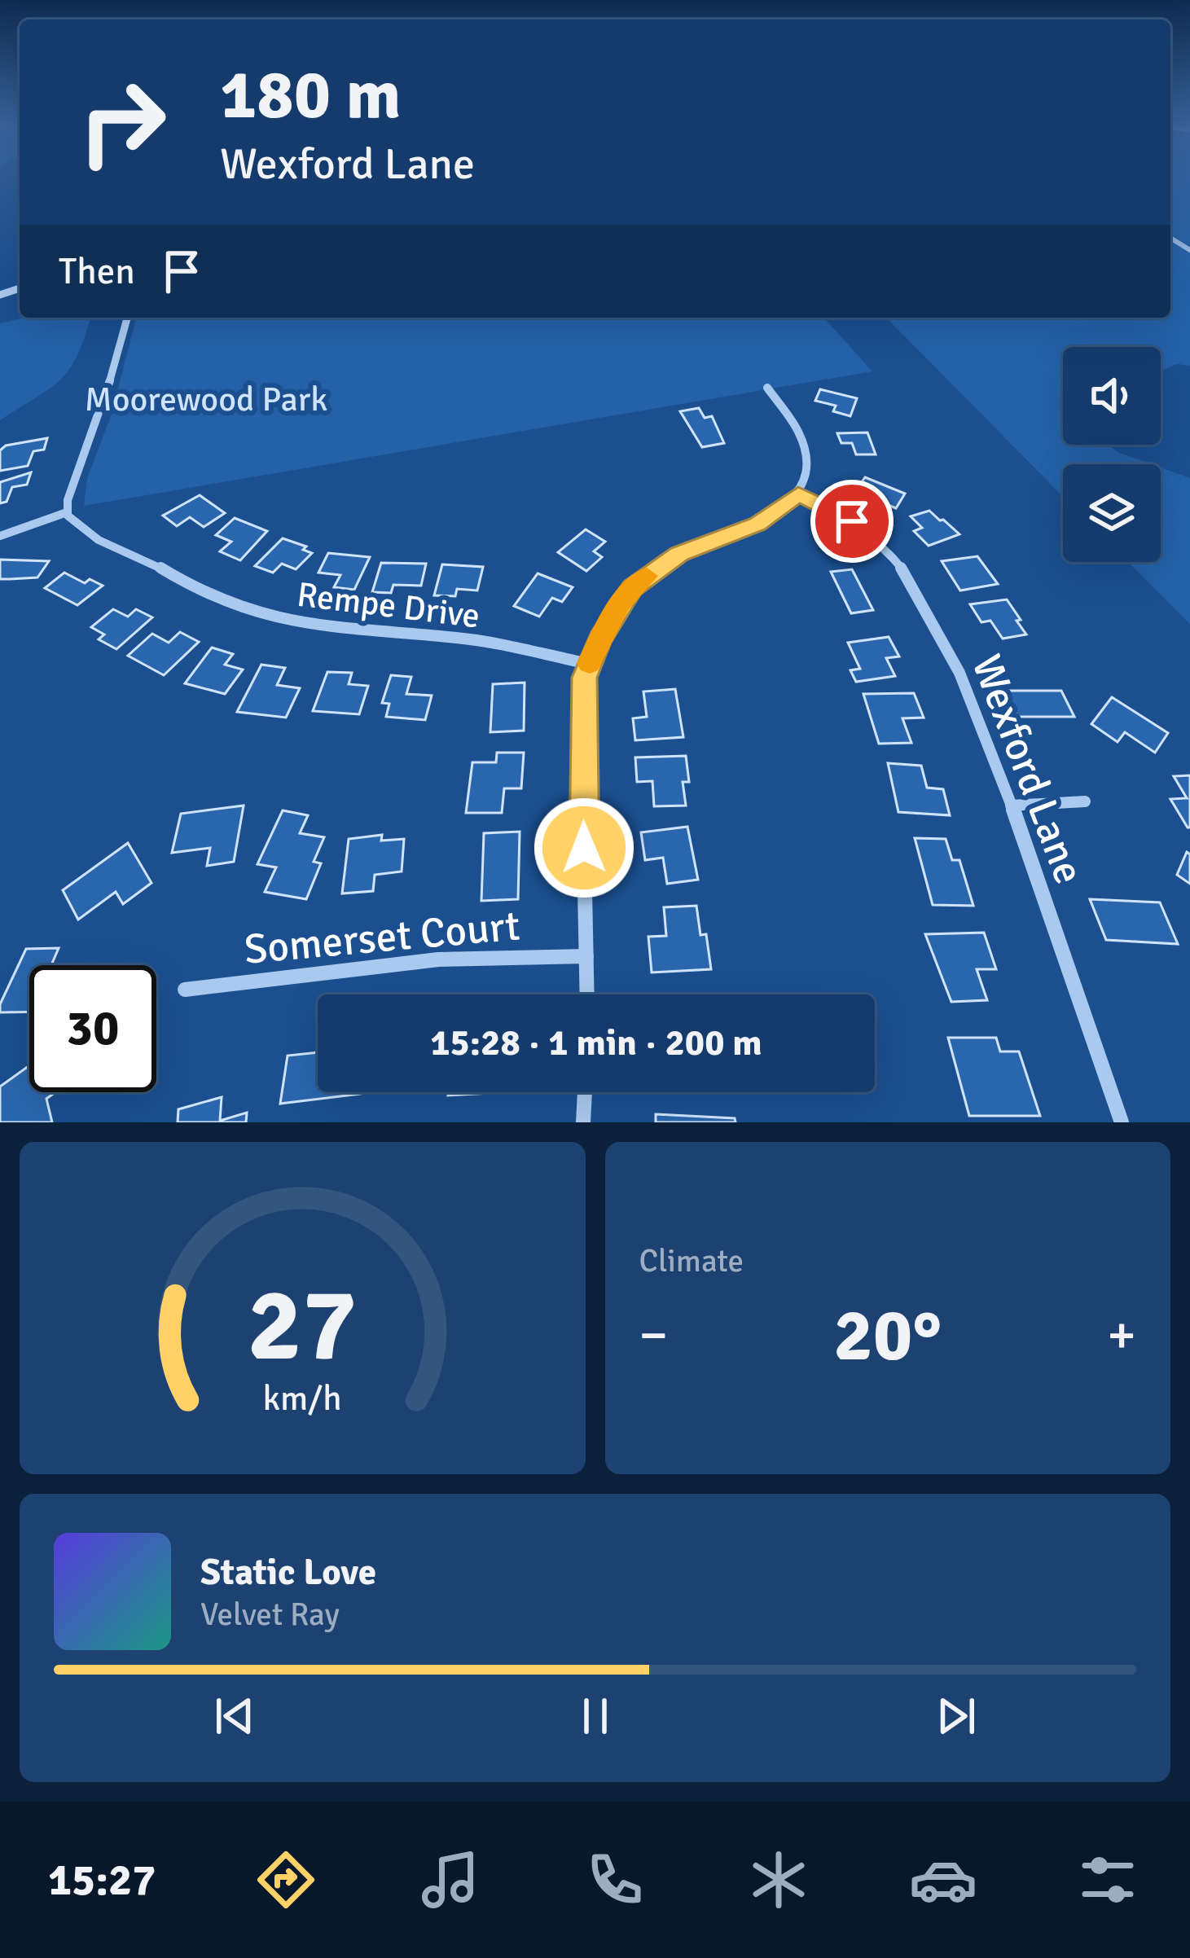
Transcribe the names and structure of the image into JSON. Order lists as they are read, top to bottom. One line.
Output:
{"streets":{"street":["Rempe Drive","Wexford Lane","Somerset Court"]},"parks":["Moorewood Park"],"page":{"turn":["180 m","Wexford Lane"],"then":"Then","limit":"30","trip":"15:28 · 1 min · 200 m","tile":"Climate","heat":["−","20°","+"],"song":["Static Love","Velvet Ray"],"tabs":"15:27","gauge":["27","km/h"]}}
